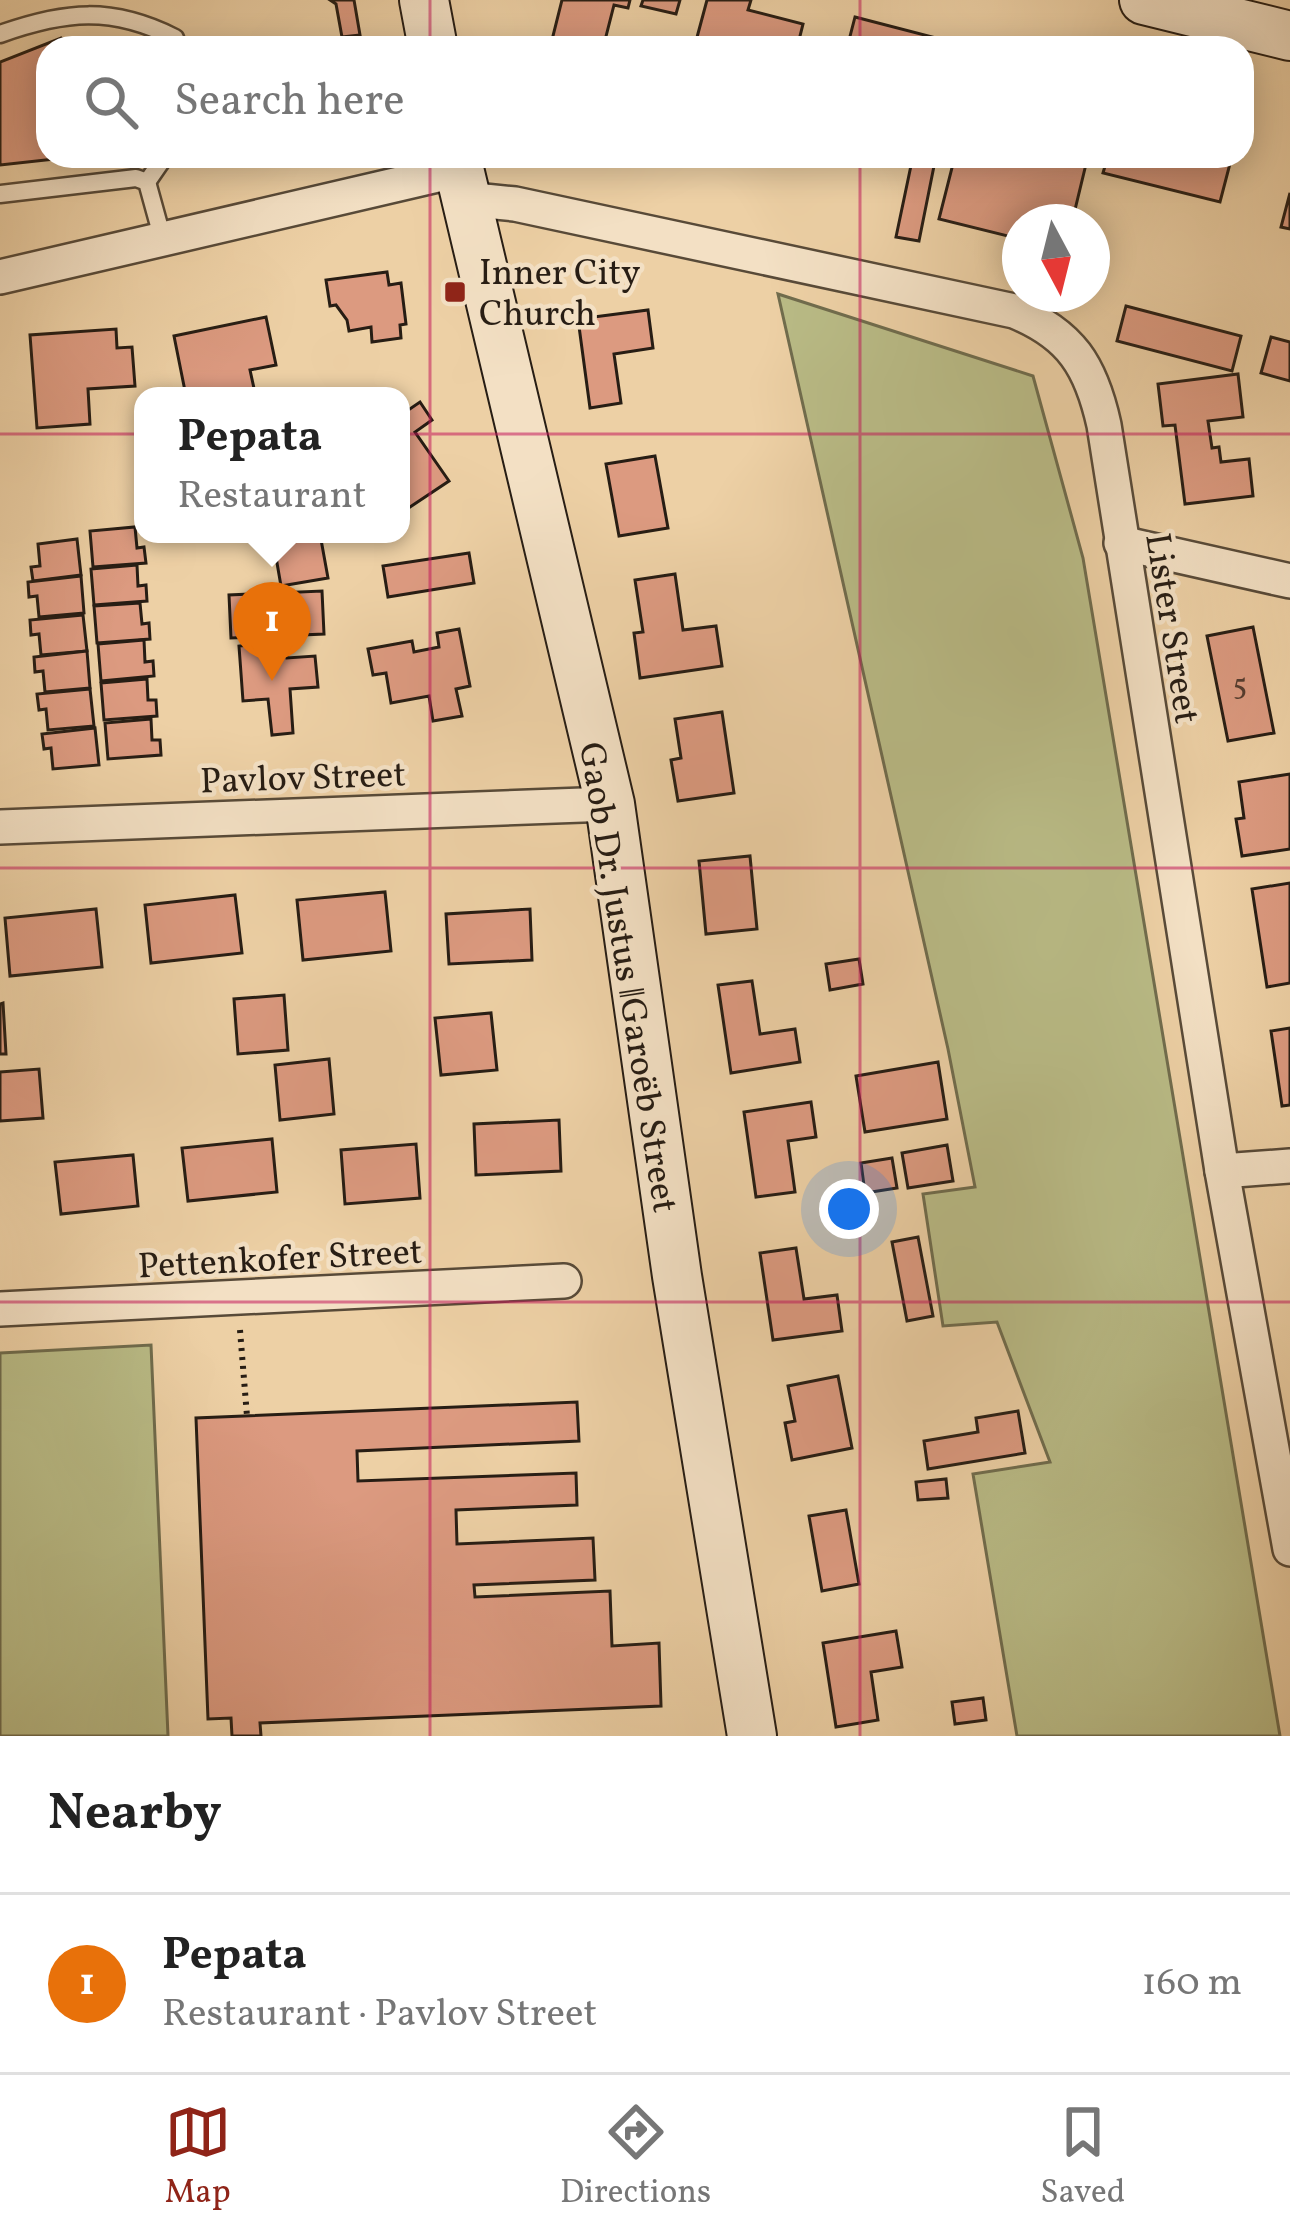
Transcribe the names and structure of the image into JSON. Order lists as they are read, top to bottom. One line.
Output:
{"streets":{"street":["Lister Street","Pavlov Street","Gaob Dr. Justus ǁGaroëb Street","Pettenkofer Street"]},"crossings":[["Lister Street","Gaob Dr. Justus ǁGaroëb Street"],["Pavlov Street","Gaob Dr. Justus ǁGaroëb Street"]],"places":{"transit":["Inner City Church"]},"house_numbers":["5"],"north":"bottom","page":{"search":"Search here","popup":["Pepata","Restaurant"],"pins":"1","heading":"Nearby","list":[{"mark":"1","name":"Pepata","note":"Restaurant · Pavlov Street","value":"160 m"}],"nav":["Map","Directions","Saved"]}}
